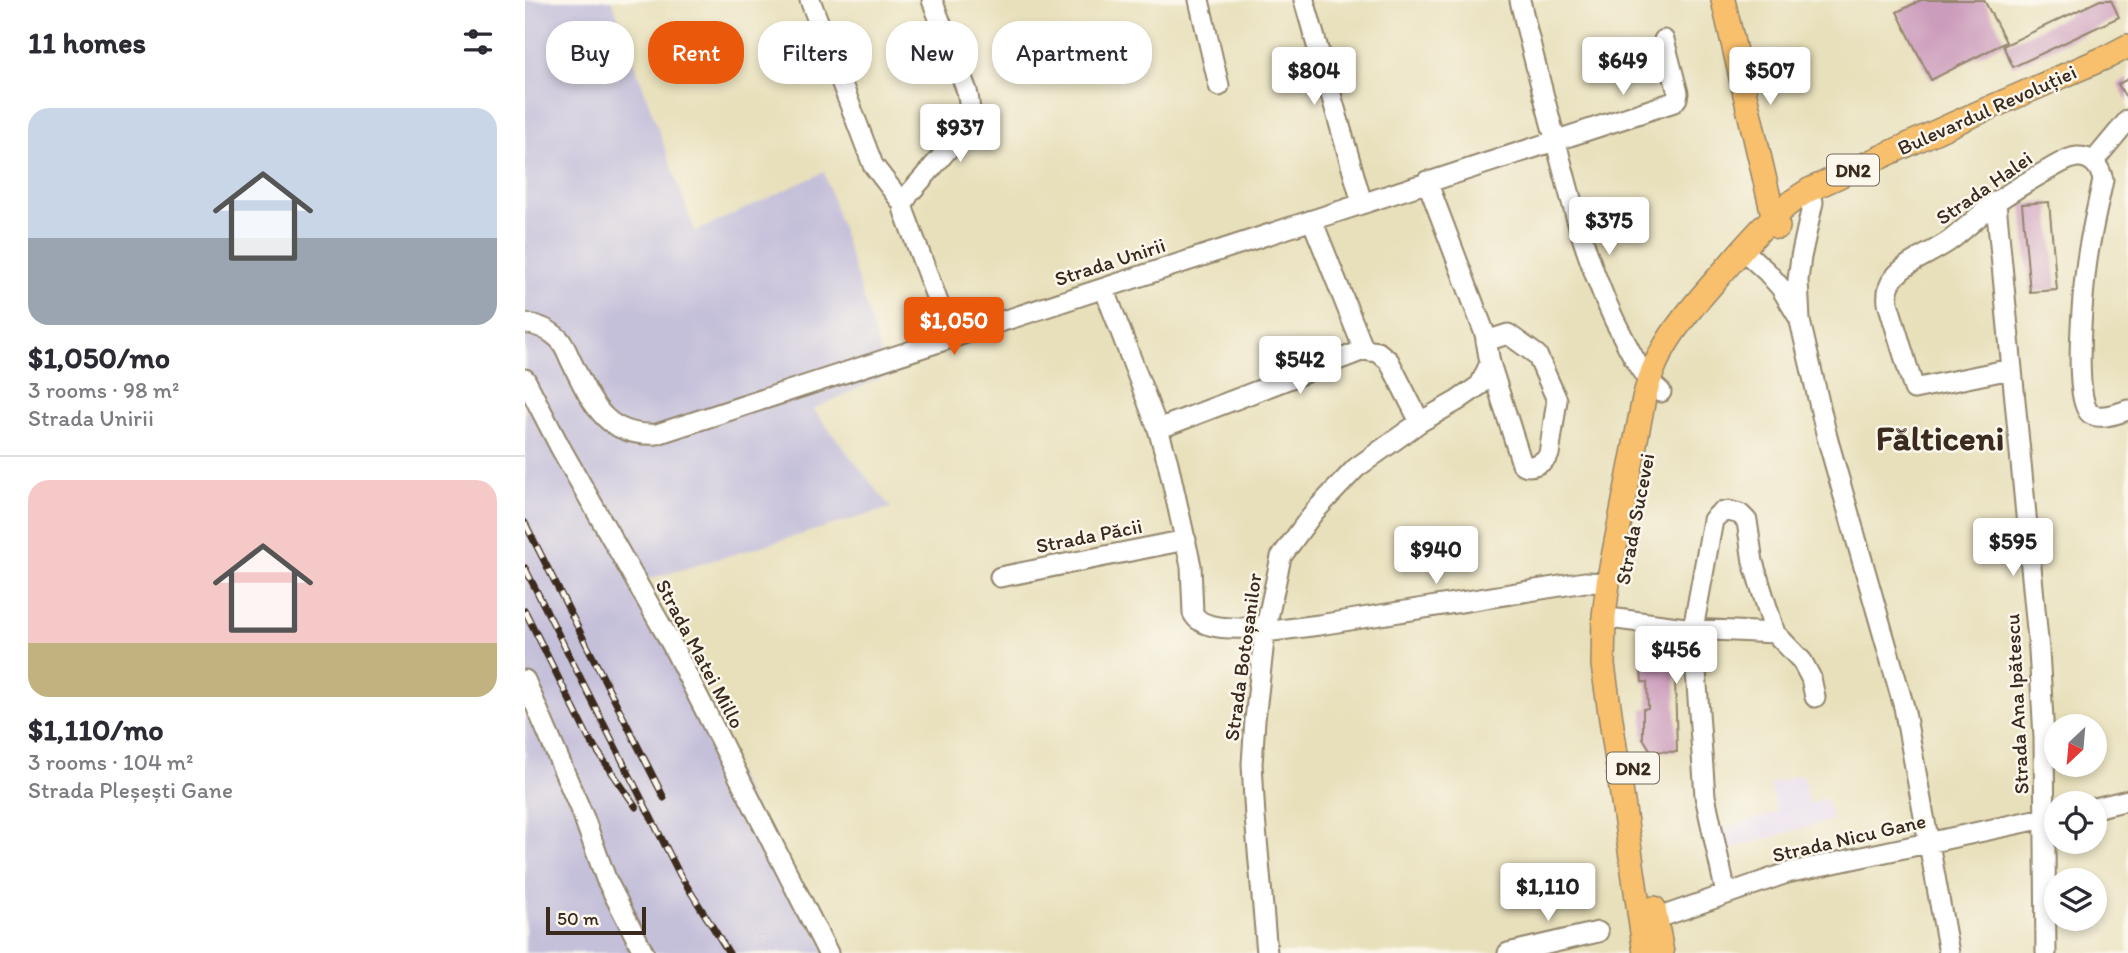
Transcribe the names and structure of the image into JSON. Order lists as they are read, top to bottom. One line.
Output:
{"streets":{"main road":["Bulevardul Revoluției","DN2","Strada Sucevei"],"street":["Strada Halei","Strada Unirii","Strada Păcii","Strada Matei Millo","Strada Botoșanilor","Strada Ana Ipătescu","Strada Nicu Gane"]},"crossings":[["Bulevardul Revoluției","Strada Sucevei"],["Strada Halei","Strada Ana Ipătescu"],["Strada Sucevei","Strada Nicu Gane"]],"districts":["Fălticeni"],"scale_bar":"50 m","north":"bottom left","page":{"heading":"11 homes","chip":["Buy","Rent","Filters","New","Apartment"],"price":["$649","$804","$507","$937","$375","$1,050","$542","$595","$940","$456","$1,110"],"list":[{"name":"$1,050/mo","note":"3 rooms · 98 m² · Strada Unirii"},{"name":"$1,110/mo","note":"3 rooms · 104 m² · Strada Pleșești Gane"}],"scale":"50 m"}}
